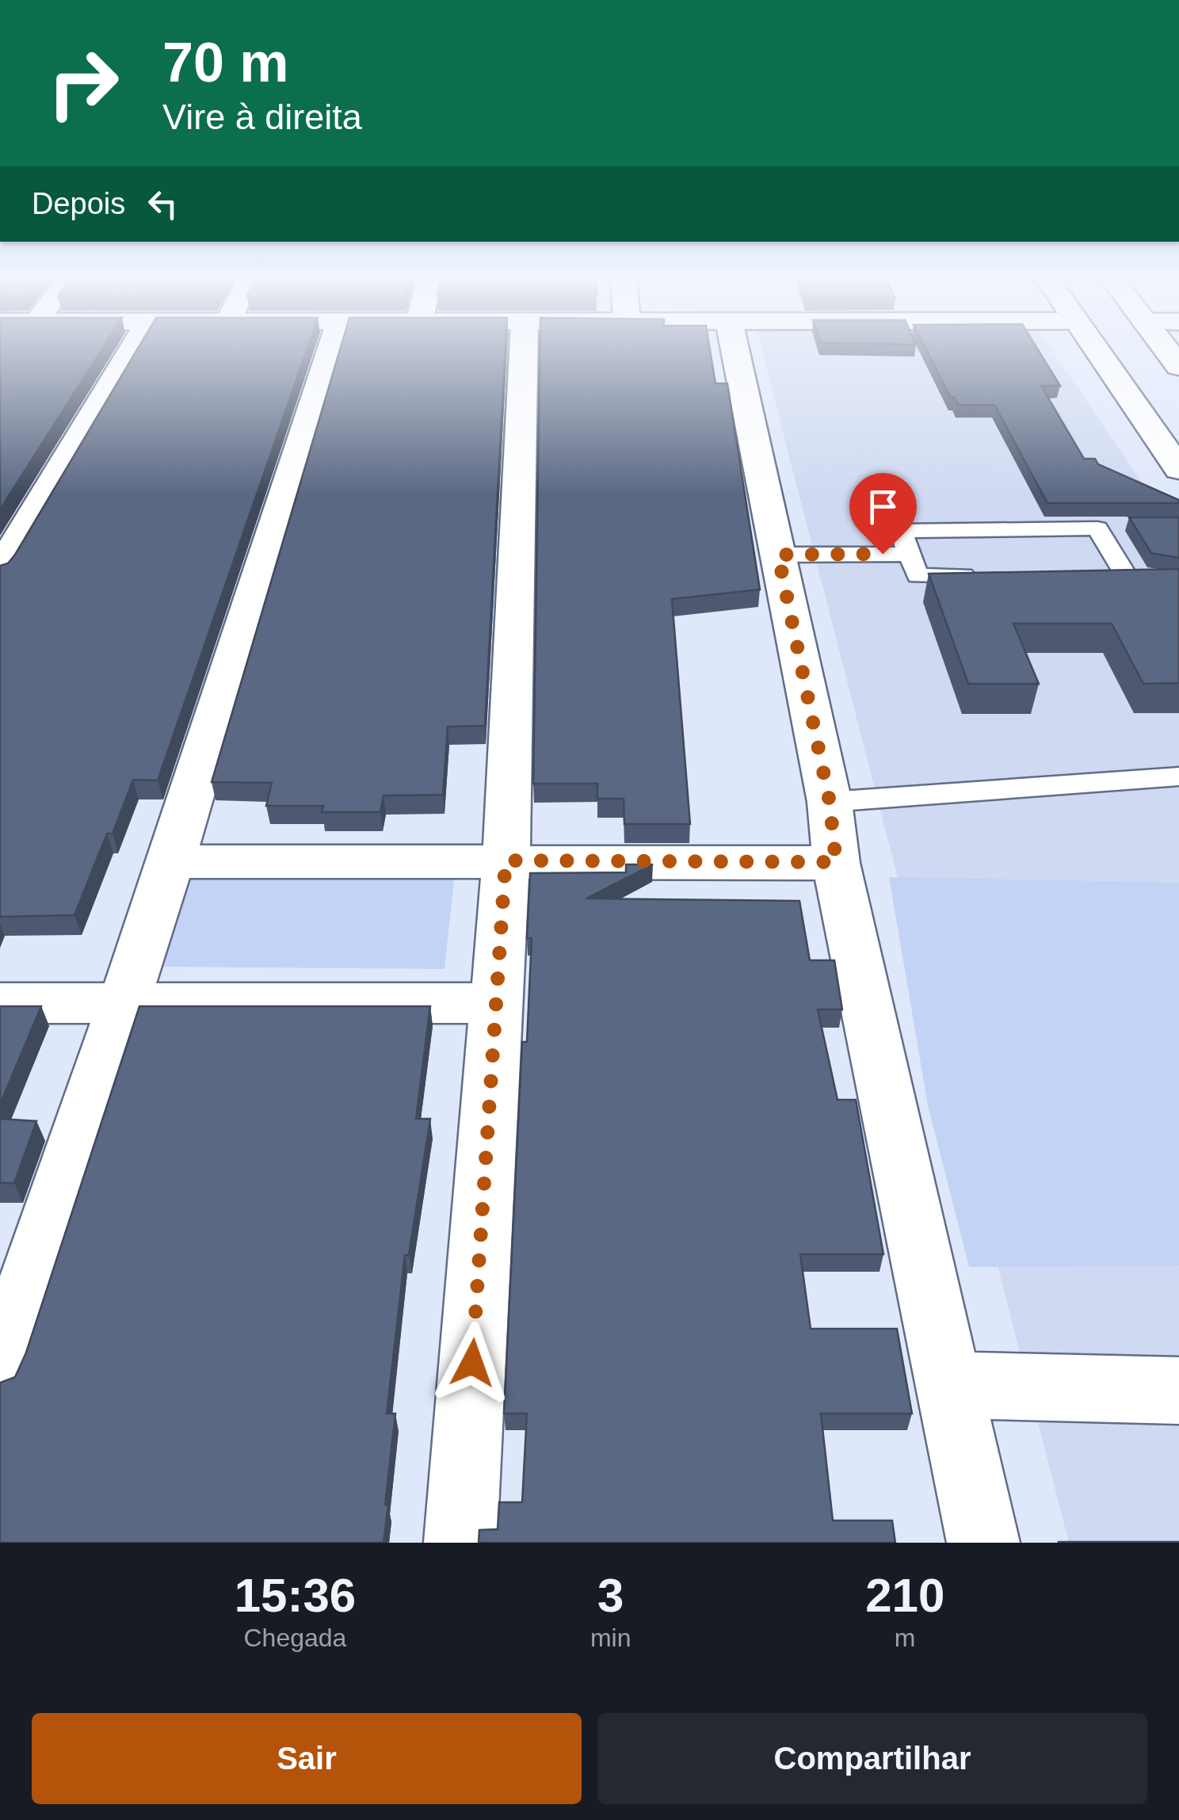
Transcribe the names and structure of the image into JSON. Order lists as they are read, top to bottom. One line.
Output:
{"page":{"turn":["70 m","Vire à direita"],"then":"Depois","eta":["15:36","Chegada","3","min","210","m"],"buttons":["Sair","Compartilhar"]}}
